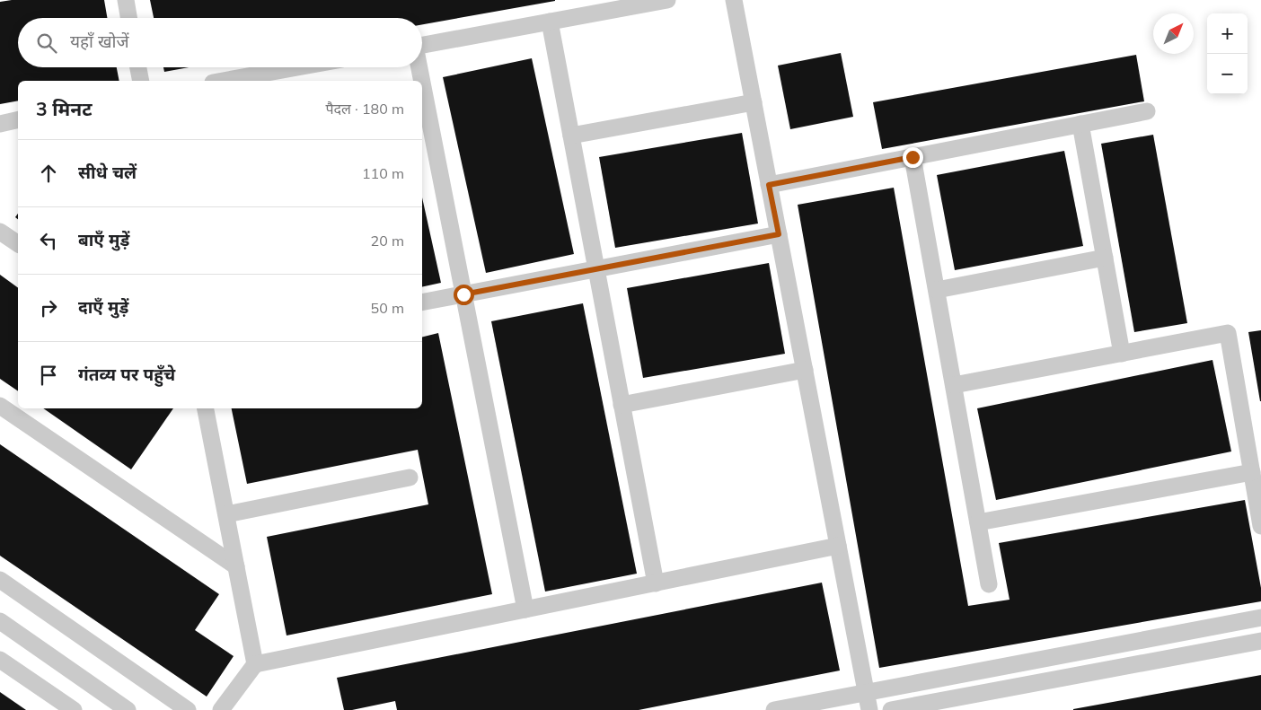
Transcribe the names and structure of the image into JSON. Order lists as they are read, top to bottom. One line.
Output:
{"north":"top right","page":{"map_buttons":["+","−"],"search":"यहाँ खोजें","heading":["3 मिनट","पैदल · 180 m"],"list":[["सीधे चलें","110 m"],["बाएँ मुड़ें","20 m"],["दाएँ मुड़ें","50 m"],"गंतव्य पर पहुँचे"]}}
